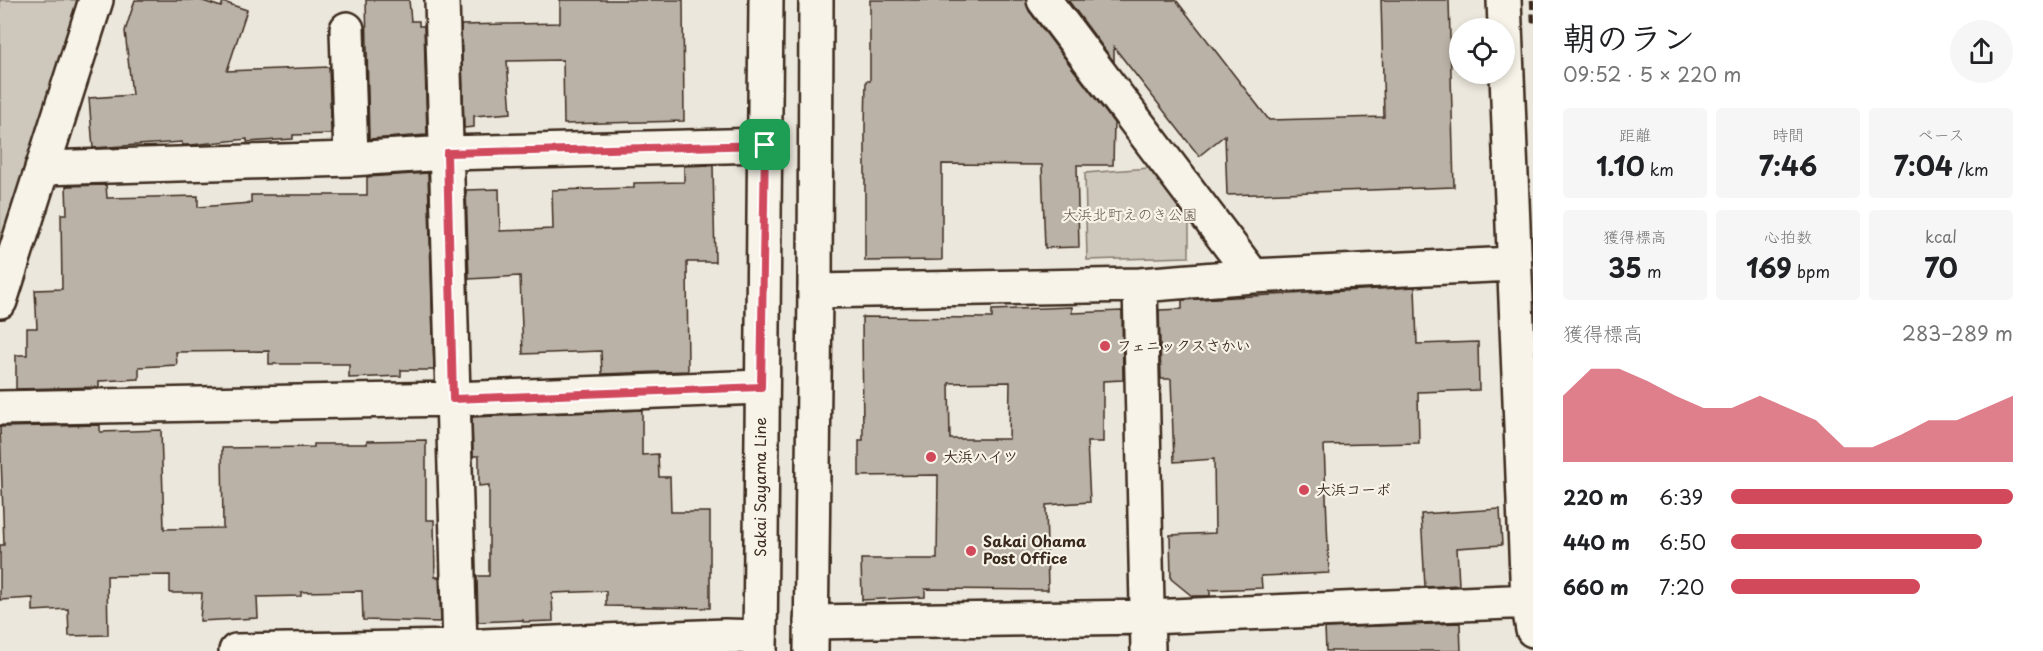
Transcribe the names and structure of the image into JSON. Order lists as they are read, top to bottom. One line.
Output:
{"streets":{"street":["Sakai Sayama Line"]},"parks":["大浜北町えのき公園"],"places":["フェニックスさかい","大浜ハイツ","大浜コーポ","Sakai Ohama Post Office"],"page":{"heading":["朝のラン","09:52 · 5 × 220 m"],"stats":[["距離","1.10 km"],["時間","7:46"],["ペース","7:04 /km"],["獲得標高","35 m"],["心拍数","169 bpm"],["kcal","70"]],"chart":["獲得標高","283–289 m"],"list":[{"name":"220 m","note":"6:39"},{"name":"440 m","note":"6:50"},{"name":"660 m","note":"7:20"}]}}
